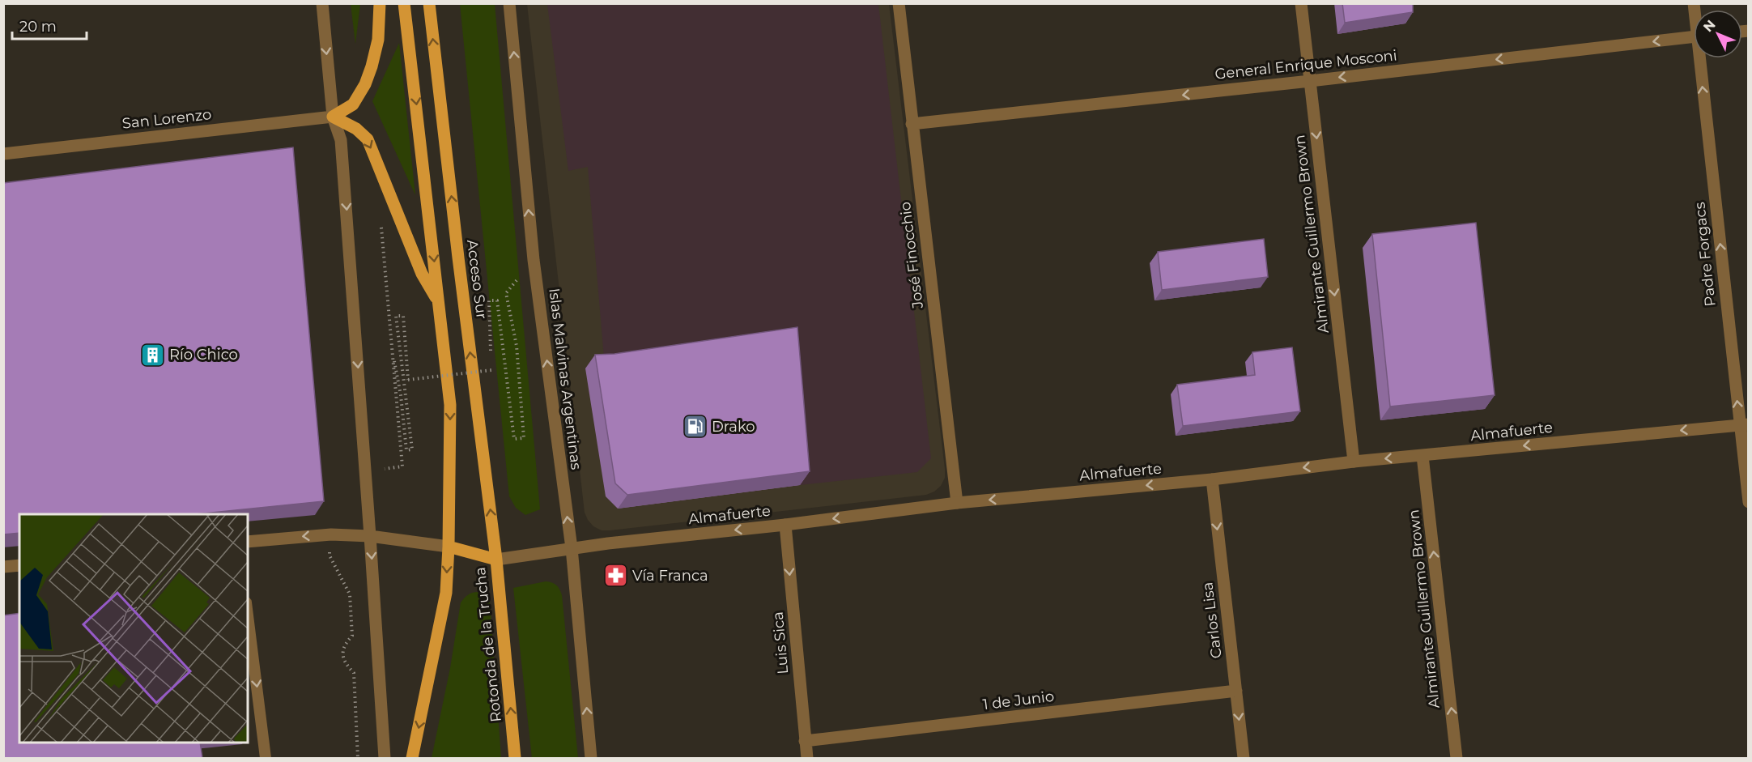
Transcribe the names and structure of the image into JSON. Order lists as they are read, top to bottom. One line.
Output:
{"streets":{"main road":["Acceso Sur","Rotonda de la Trucha"],"street":["General Enrique Mosconi","San Lorenzo","Almirante Guillermo Brown","Padre Forgacs","José Finocchio","Islas Malvinas Argentinas","Almafuerte","Carlos Lisa","Luis Sica","1 de Junio"]},"crossings":[["General Enrique Mosconi","Almirante Guillermo Brown"],["General Enrique Mosconi","José Finocchio"],["Almirante Guillermo Brown","Almafuerte"],["Padre Forgacs","Almafuerte"],["José Finocchio","Almafuerte"],["Acceso Sur","Almafuerte"],["Acceso Sur","Rotonda de la Trucha"],["Islas Malvinas Argentinas","Almafuerte"],["Almafuerte","Carlos Lisa"],["Almafuerte","Luis Sica"],["Almafuerte","Rotonda de la Trucha"],["Carlos Lisa","1 de Junio"],["Luis Sica","1 de Junio"]],"one_way":["General Enrique Mosconi","Padre Forgacs","Islas Malvinas Argentinas","Almafuerte","Carlos Lisa","Luis Sica"],"places":{"building":["Río Chico"],"fuel station":["Drako"],"pharmacy":["Vía Franca"]},"scale_bar":"20 m","north":"top left"}
